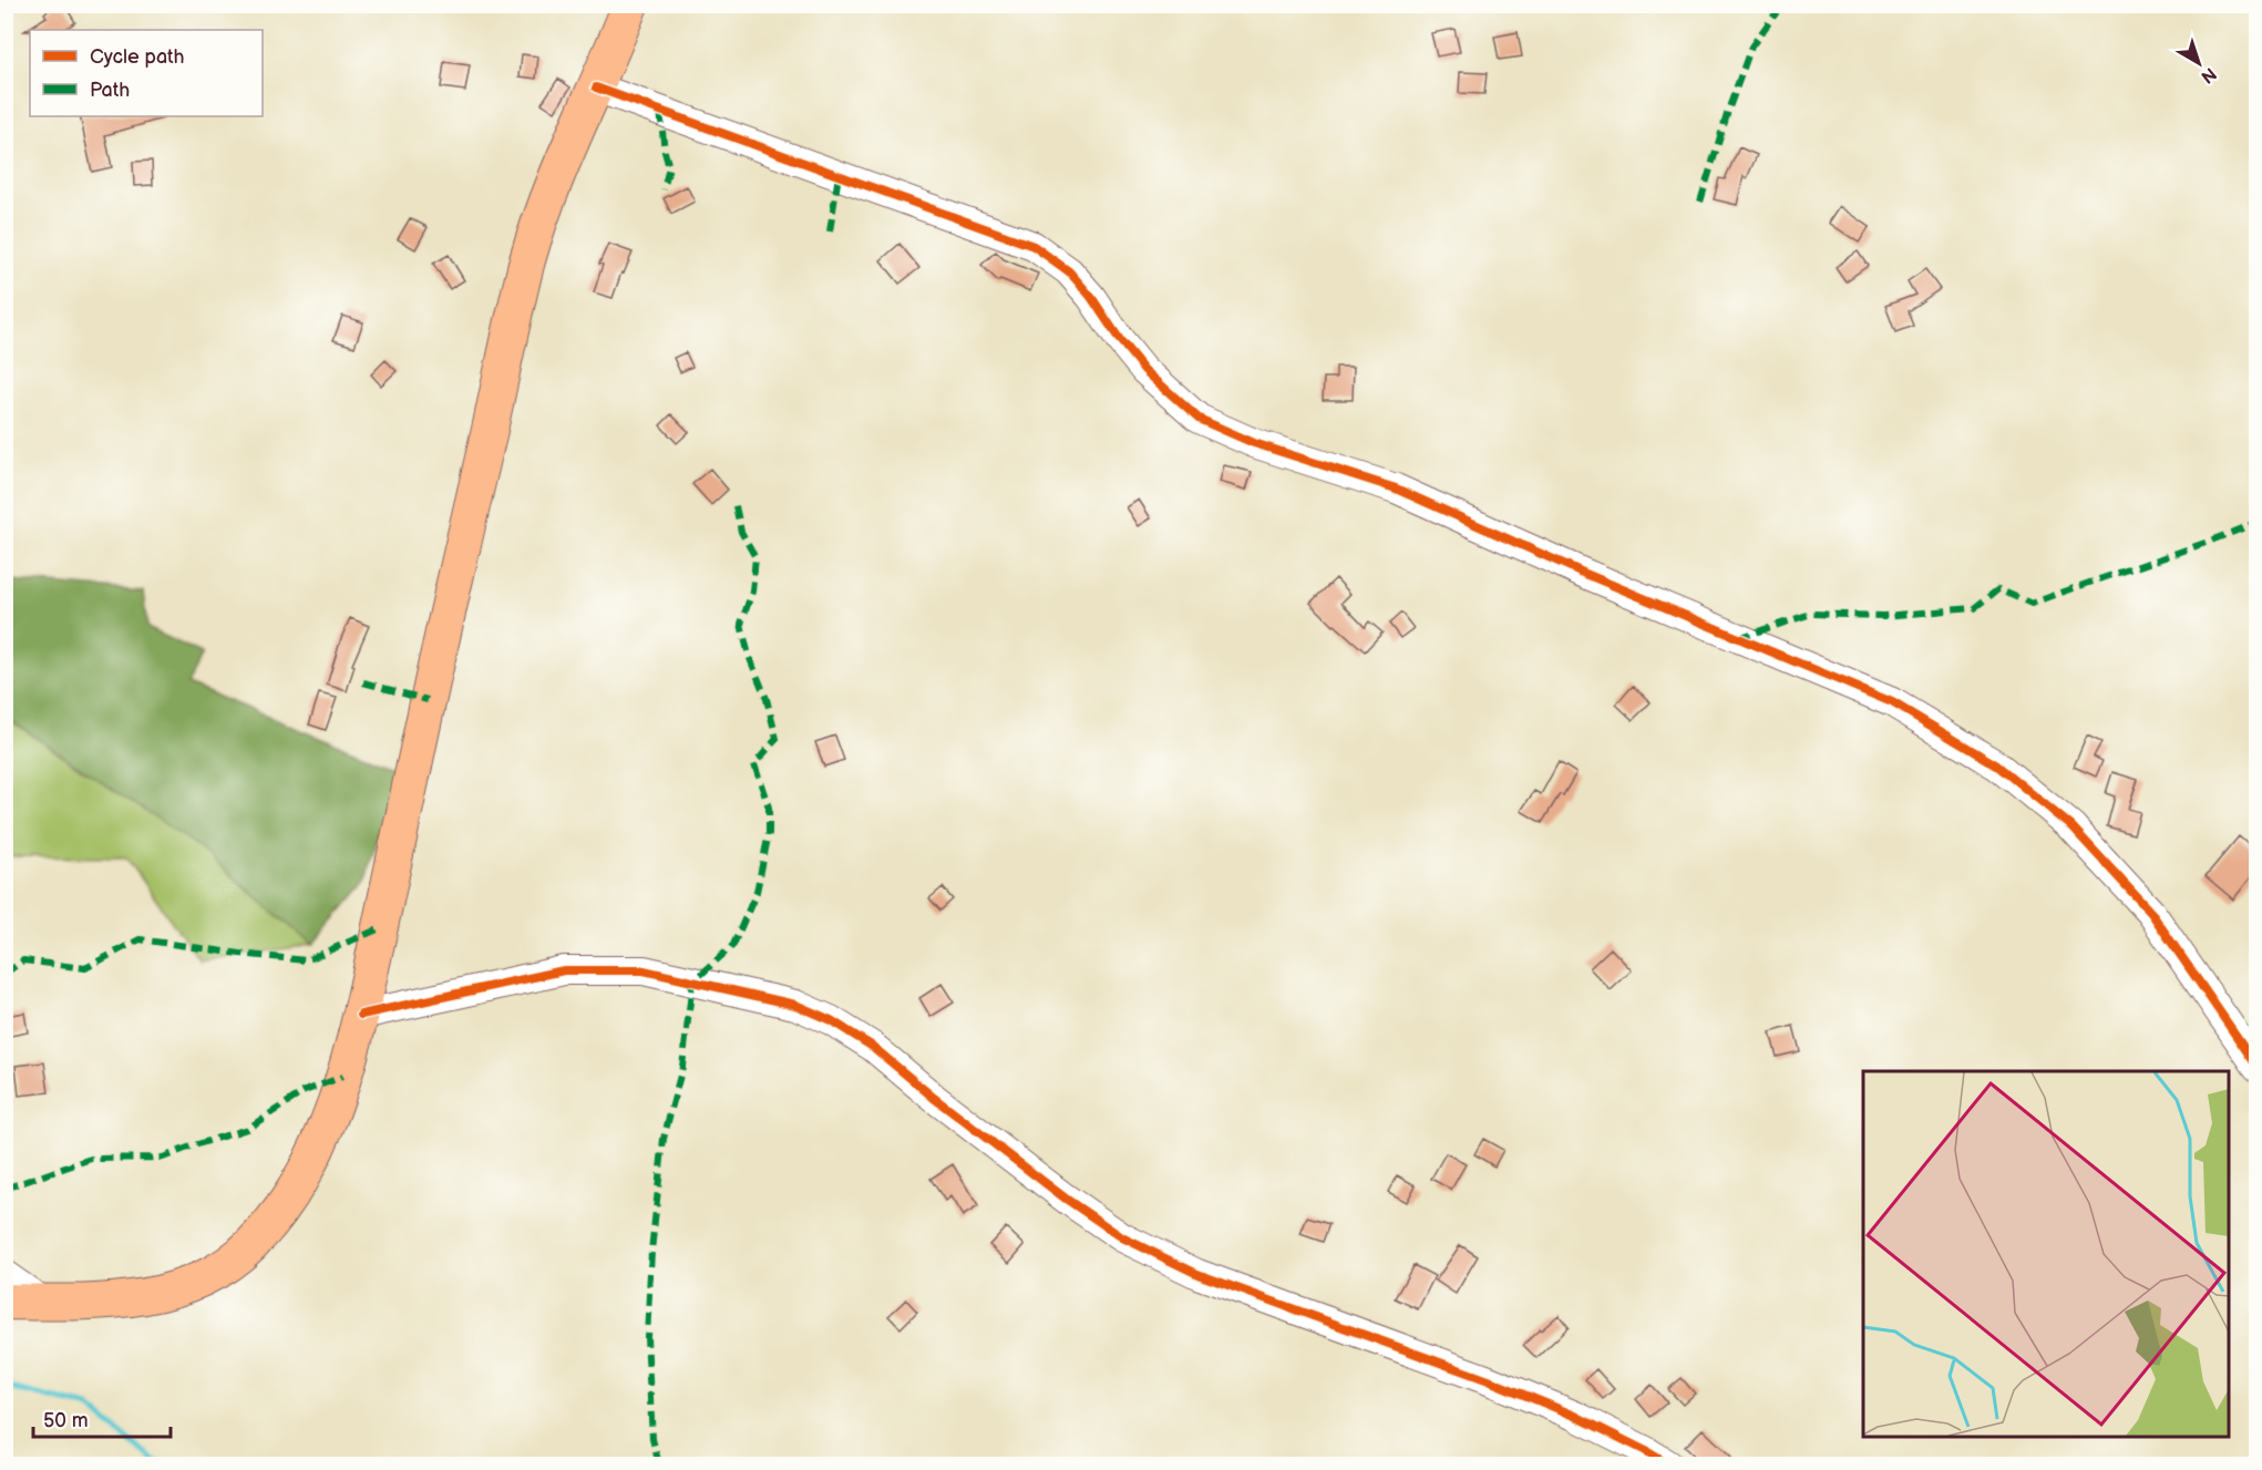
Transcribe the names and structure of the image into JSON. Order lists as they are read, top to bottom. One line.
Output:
{"legend":["Cycle path","Path"],"scale_bar":"50 m","north":"bottom right"}
